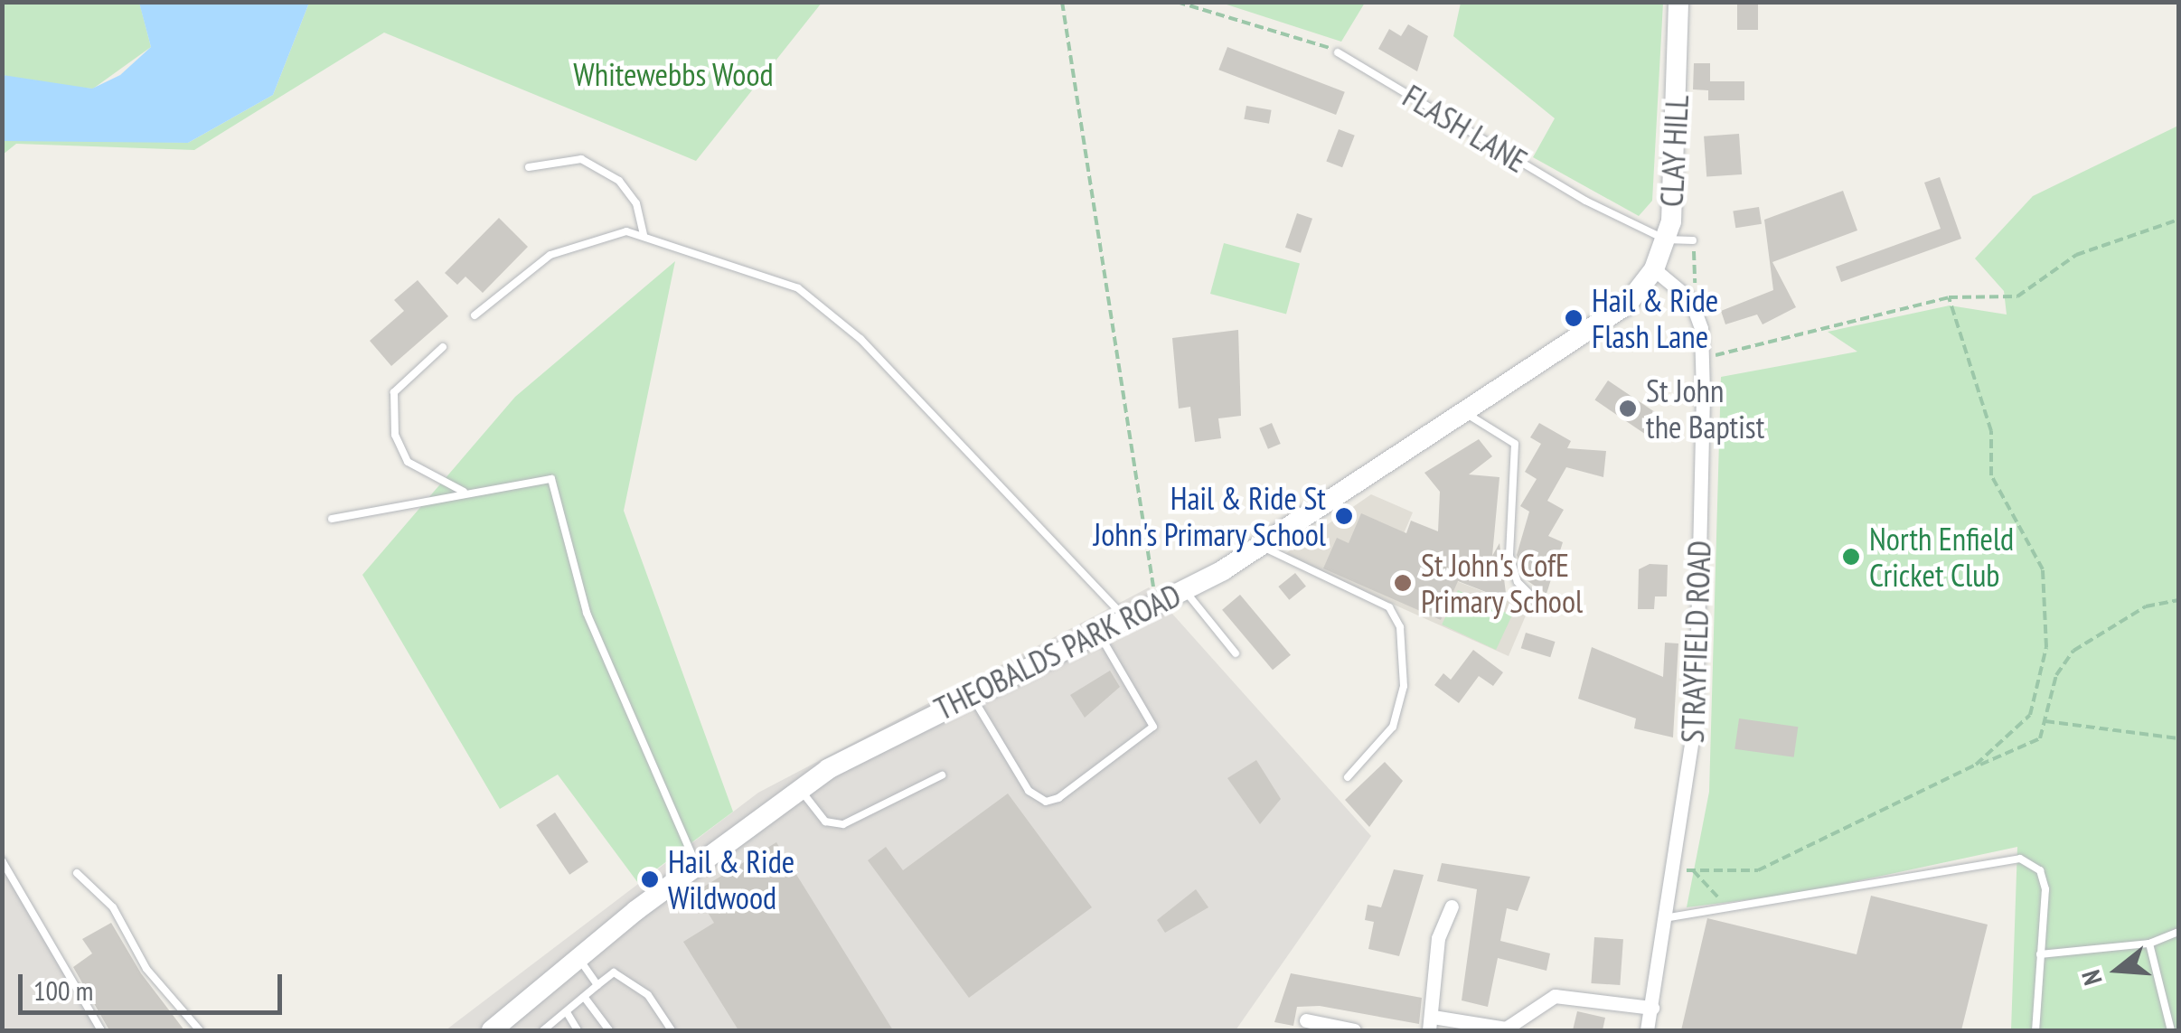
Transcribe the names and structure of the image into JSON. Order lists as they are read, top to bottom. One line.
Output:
{"streets":{"street":["CLAY HILL","STRAYFIELD ROAD","THEOBALDS PARK ROAD"],"lane":["FLASH LANE"]},"crossings":[["FLASH LANE","CLAY HILL"],["CLAY HILL","THEOBALDS PARK ROAD"]],"parks":["Whitewebbs Wood"],"places":["Hail & Ride Flash Lane","St John the Baptist","Hail & Ride St John's Primary School","North Enfield Cricket Club","St John's CofE Primary School","Hail & Ride Wildwood"],"scale_bar":"100 m","north":"left"}
